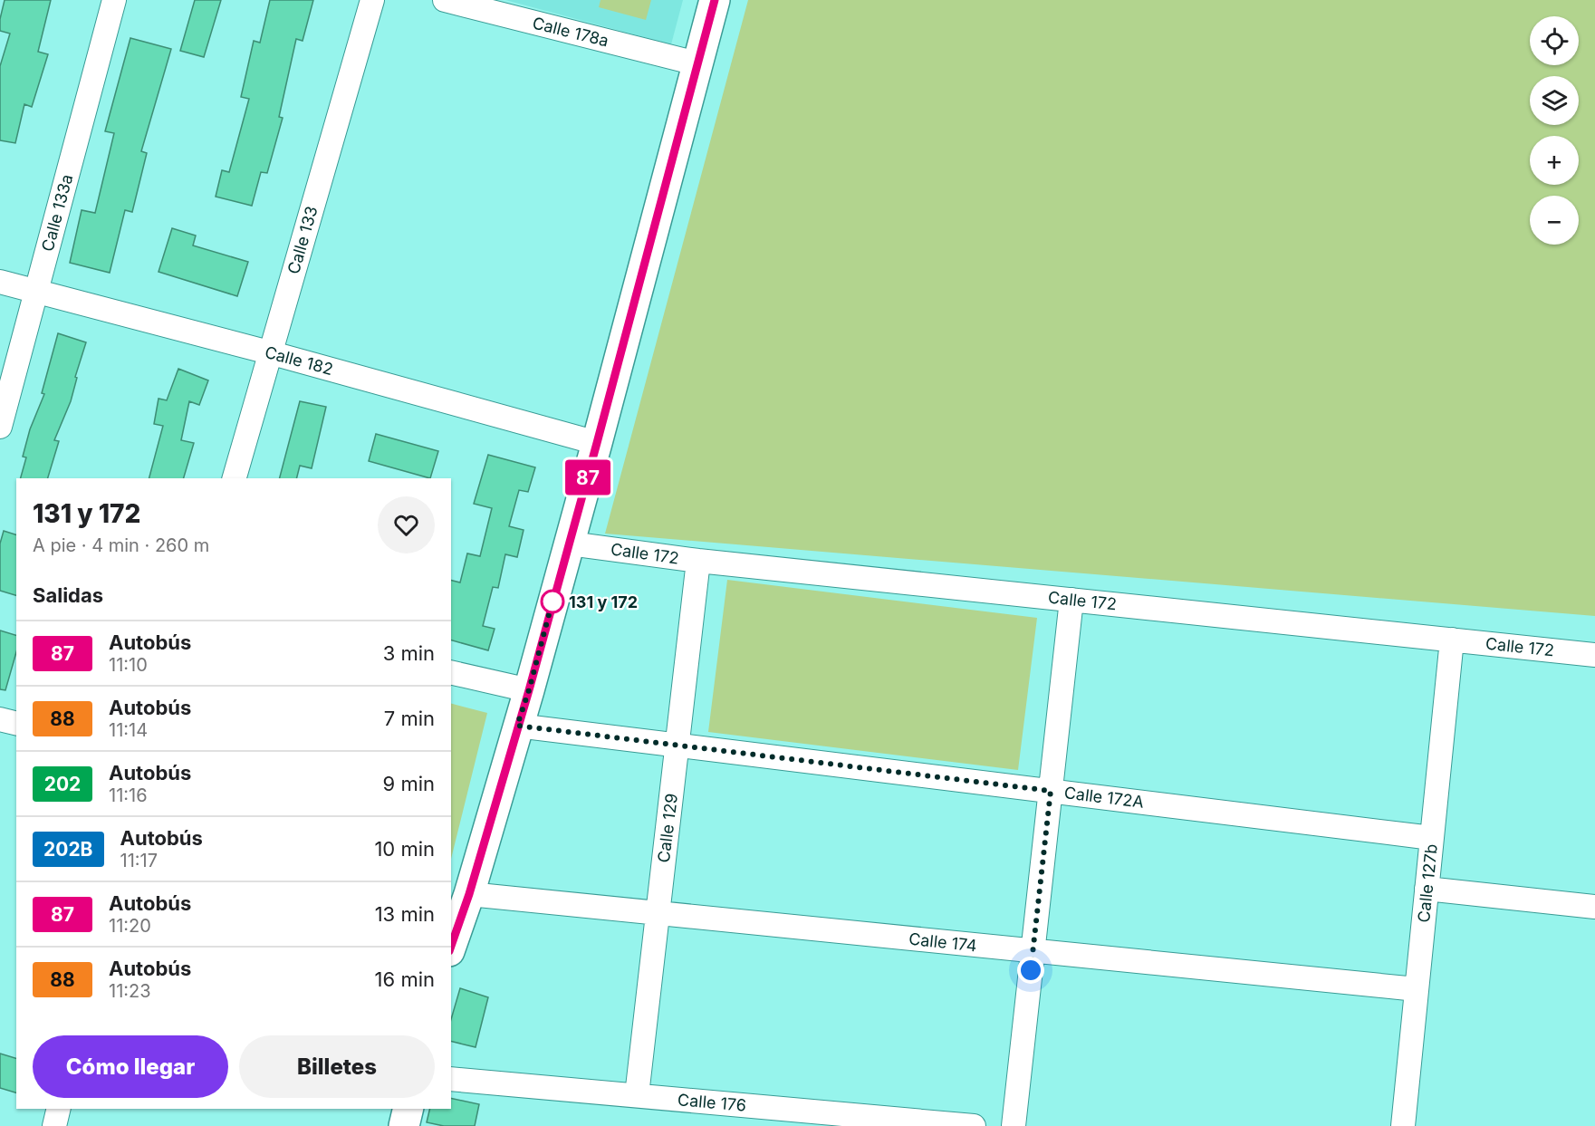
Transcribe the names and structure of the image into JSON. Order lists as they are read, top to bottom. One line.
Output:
{"streets":{"street":["Calle 178a","Calle 133a","Calle 133","Calle 182","Calle 172","Calle 172A","Calle 129","Calle 127b","Calle 174","Calle 176"]},"crossings":[["Calle 133a","Calle 182"],["Calle 133","Calle 182"],["Calle 172","Calle 129"],["Calle 172","Calle 127b"],["Calle 172A","Calle 129"],["Calle 172A","Calle 127b"],["Calle 129","Calle 174"],["Calle 129","Calle 176"],["Calle 127b","Calle 174"]],"places":["131 y 172"],"lines":["bus line 87"],"page":{"on_map":"87","map_buttons":["+","−"],"heading":[["131 y 172","A pie · 4 min · 260 m"],"Salidas"],"list":[{"mark":"87","name":"Autobús","note":"11:10","value":"3 min"},{"mark":"88","name":"Autobús","note":"11:14","value":"7 min"},{"mark":"202","name":"Autobús","note":"11:16","value":"9 min"},{"mark":"202B","name":"Autobús","note":"11:17","value":"10 min"},{"mark":"87","name":"Autobús","note":"11:20","value":"13 min"},{"mark":"88","name":"Autobús","note":"11:23","value":"16 min"}],"buttons":["Cómo llegar","Billetes"]}}
